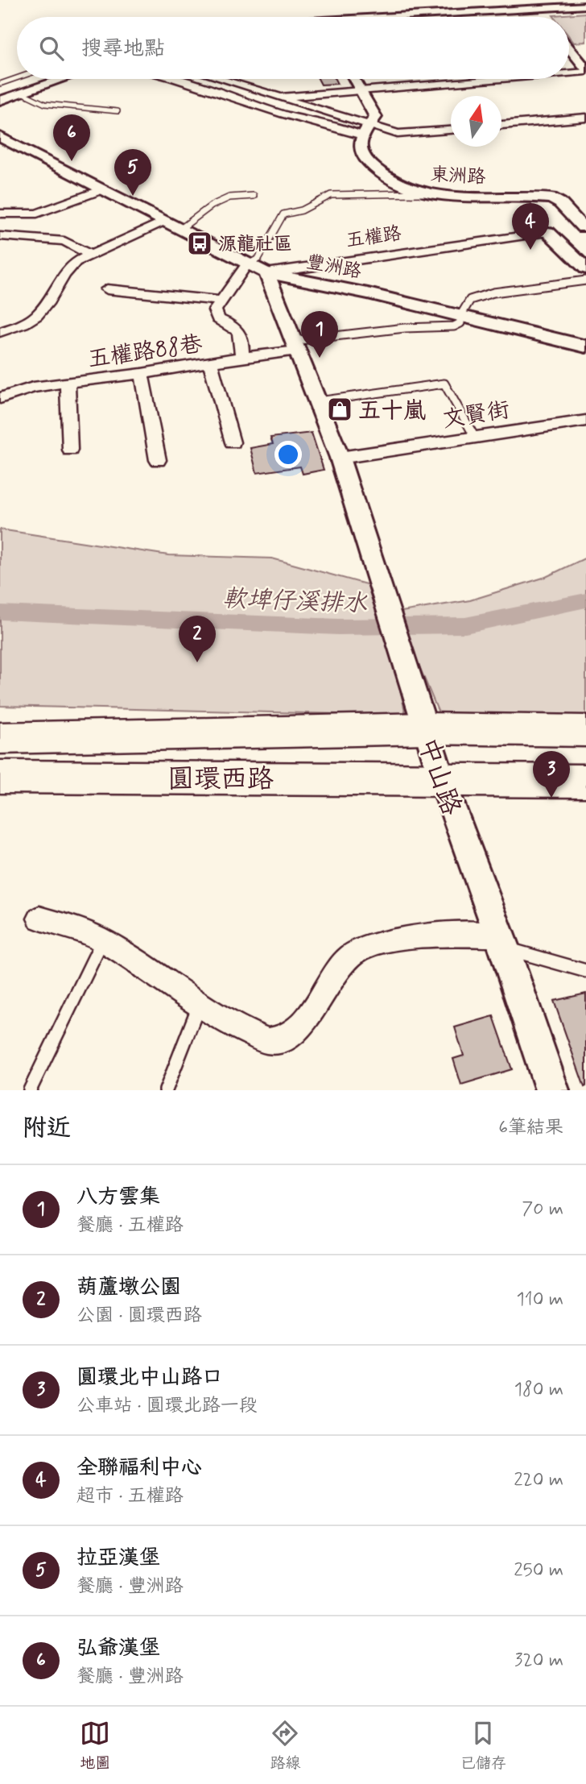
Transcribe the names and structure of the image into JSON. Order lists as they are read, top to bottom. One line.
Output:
{"streets":{"main road":["圓環西路"],"street":["東洲路","五權路","豐洲路","五權路88巷","文賢街","中山路"]},"crossings":[["東洲路","五權路"],["五權路","豐洲路"],["文賢街","中山路"],["中山路","圓環西路"]],"water":["軟埤仔溪排水"],"places":{"bus stop":["源龍社區"],"shop":["五十嵐"]},"north":"top","page":{"search":"搜尋地點","pins":["6","5","4","1","2","3"],"heading":["附近","6筆結果"],"list":[{"mark":"1","name":"八方雲集","note":"餐廳 · 五權路","value":"70 m"},{"mark":"2","name":"葫蘆墩公園","note":"公園 · 圓環西路","value":"110 m"},{"mark":"3","name":"圓環北中山路口","note":"公車站 · 圓環北路一段","value":"180 m"},{"mark":"4","name":"全聯福利中心","note":"超市 · 五權路","value":"220 m"},{"mark":"5","name":"拉亞漢堡","note":"餐廳 · 豐洲路","value":"250 m"},{"mark":"6","name":"弘爺漢堡","note":"餐廳 · 豐洲路","value":"320 m"}],"nav":["地圖","路線","已儲存"]}}
